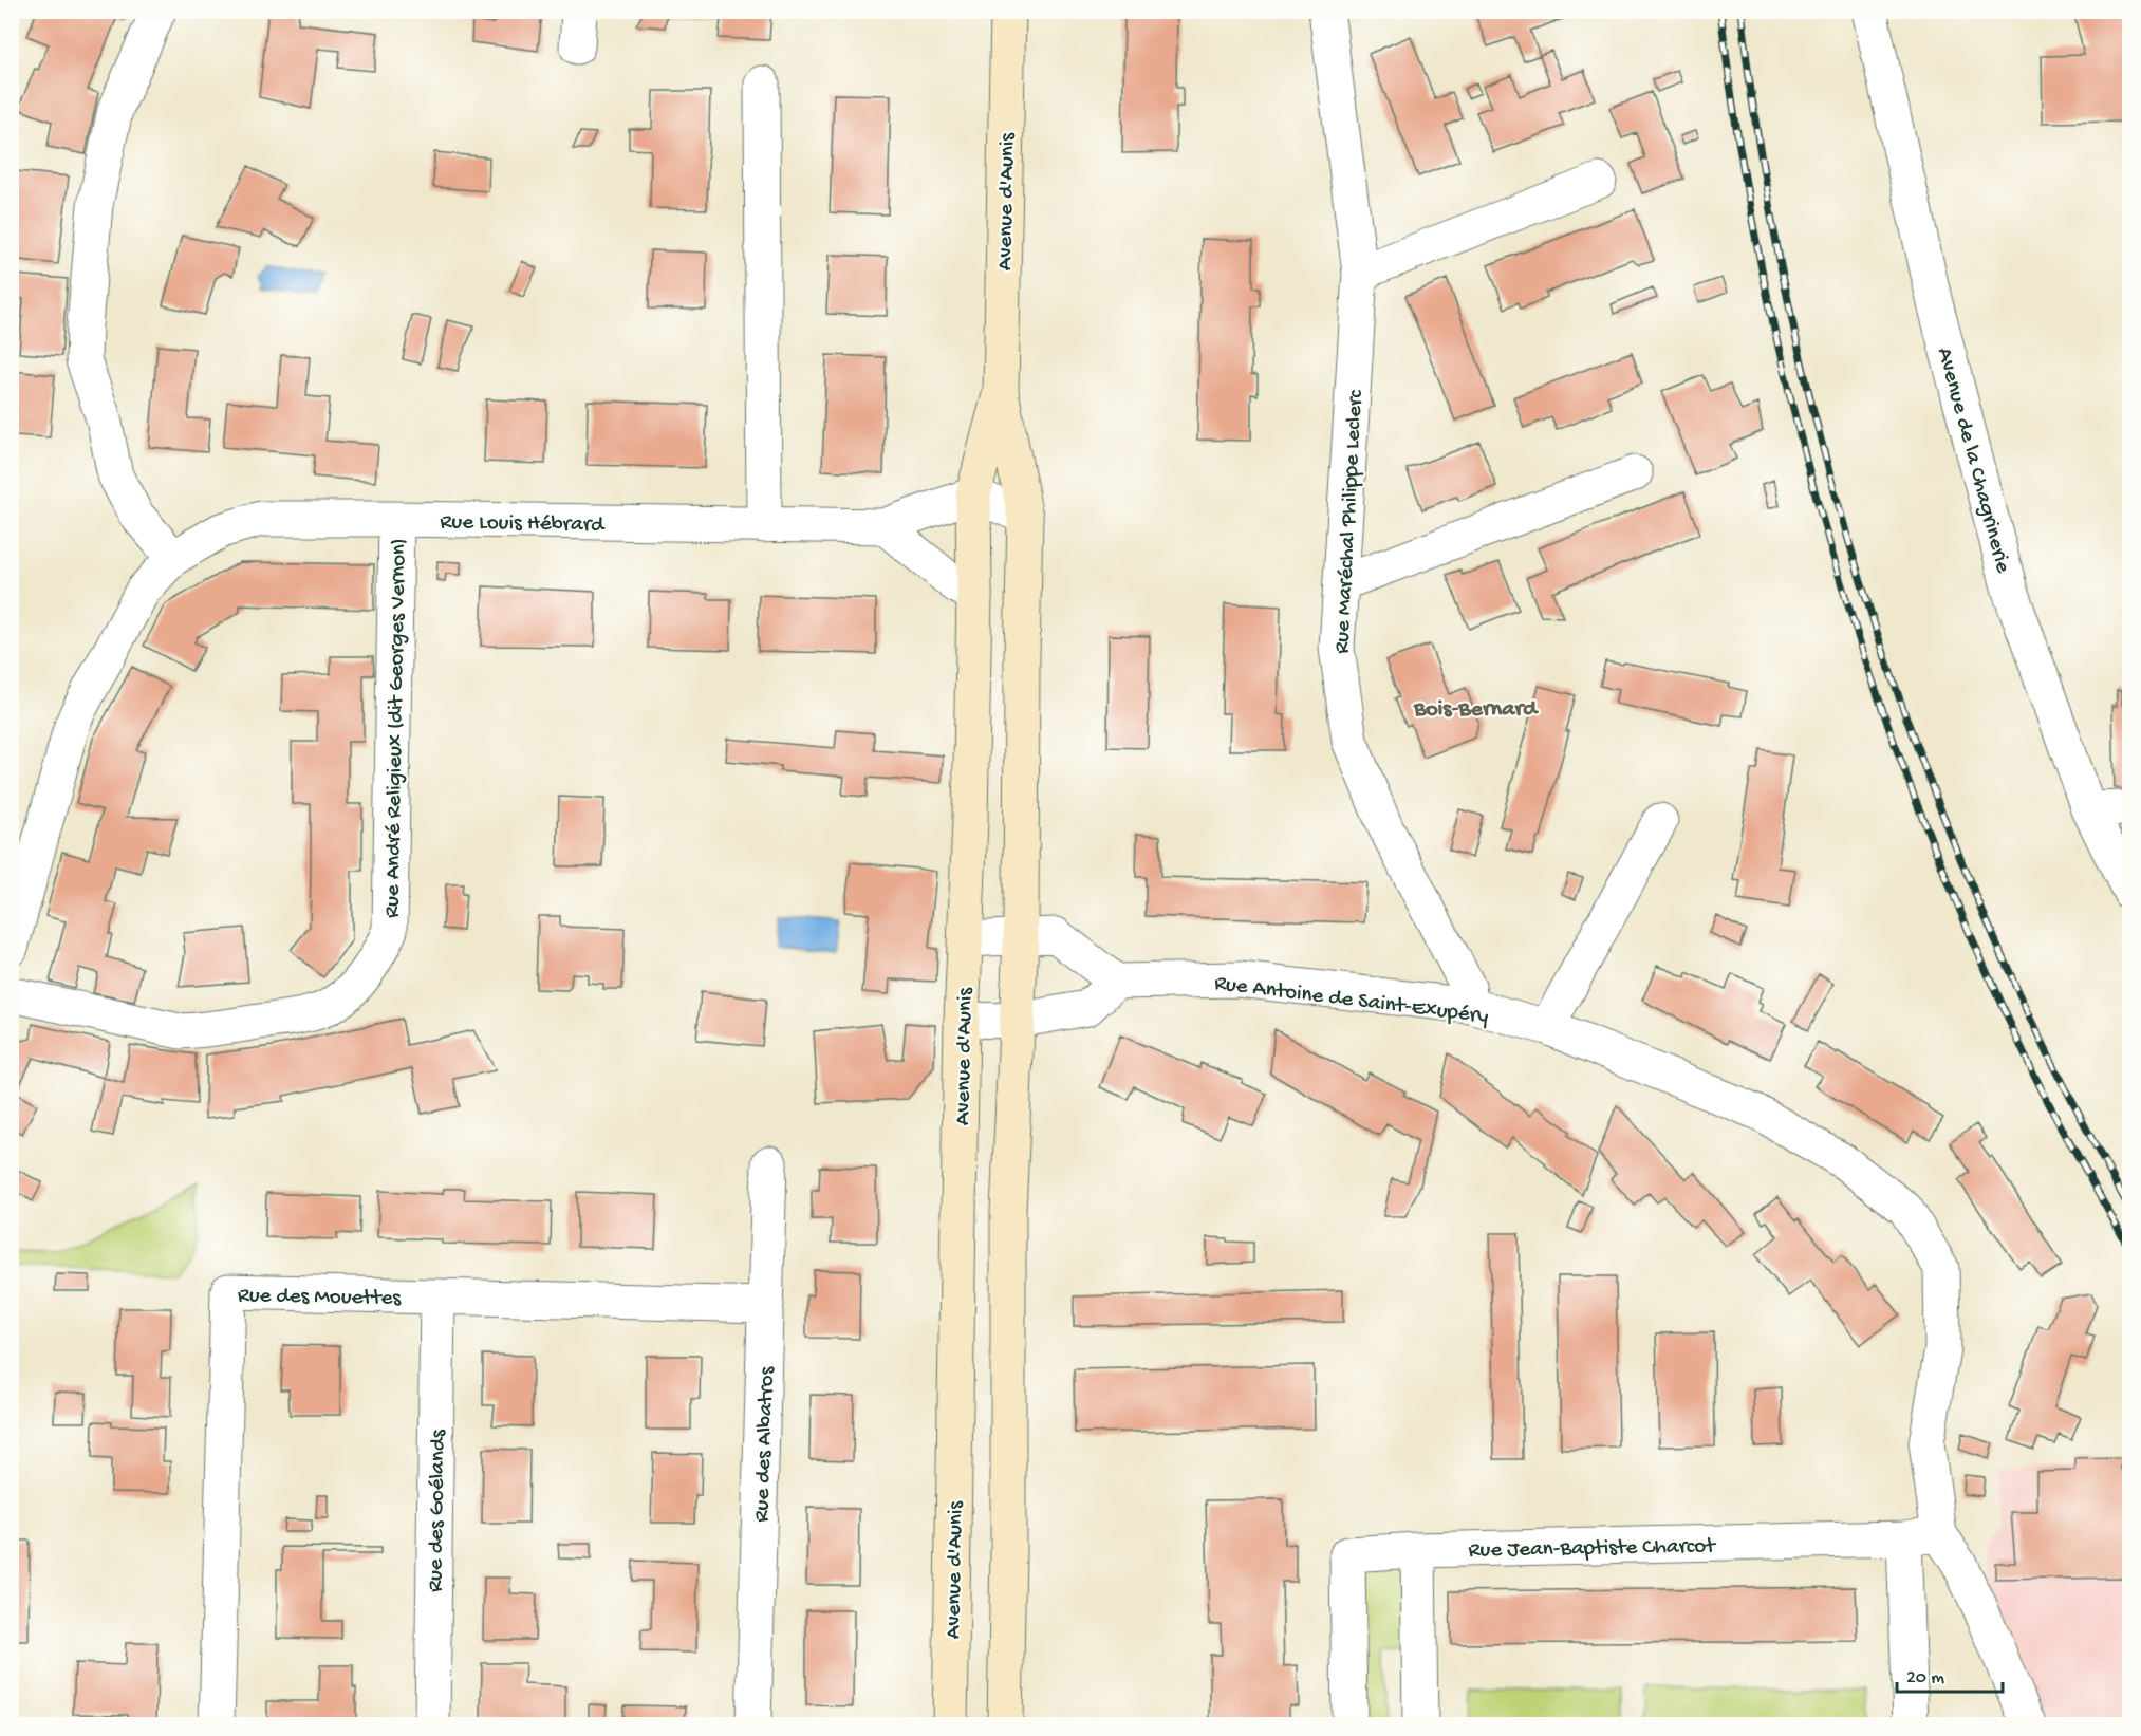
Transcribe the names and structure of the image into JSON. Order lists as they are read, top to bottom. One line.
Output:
{"streets":{"main road":["Avenue d'Aunis"],"street":["Avenue de la Chagrinerie","Rue Louis Hébrard","Rue Maréchal Philippe Leclerc","Rue André Religieux (dit Georges Vernon)","Rue Antoine de Saint-Exupéry","Rue des Mouettes","Rue des Albatros","Rue des Goélands","Rue Jean-Baptiste Charcot"]},"crossings":[["Avenue d'Aunis","Rue Louis Hébrard"],["Rue Louis Hébrard","Rue André Religieux (dit Georges Vernon)"],["Rue Maréchal Philippe Leclerc","Rue Antoine de Saint-Exupéry"],["Rue Antoine de Saint-Exupéry","Rue Jean-Baptiste Charcot"],["Rue des Mouettes","Rue des Albatros"],["Rue des Mouettes","Rue des Goélands"]],"districts":["Bois-Bernard"],"scale_bar":"20 m"}
